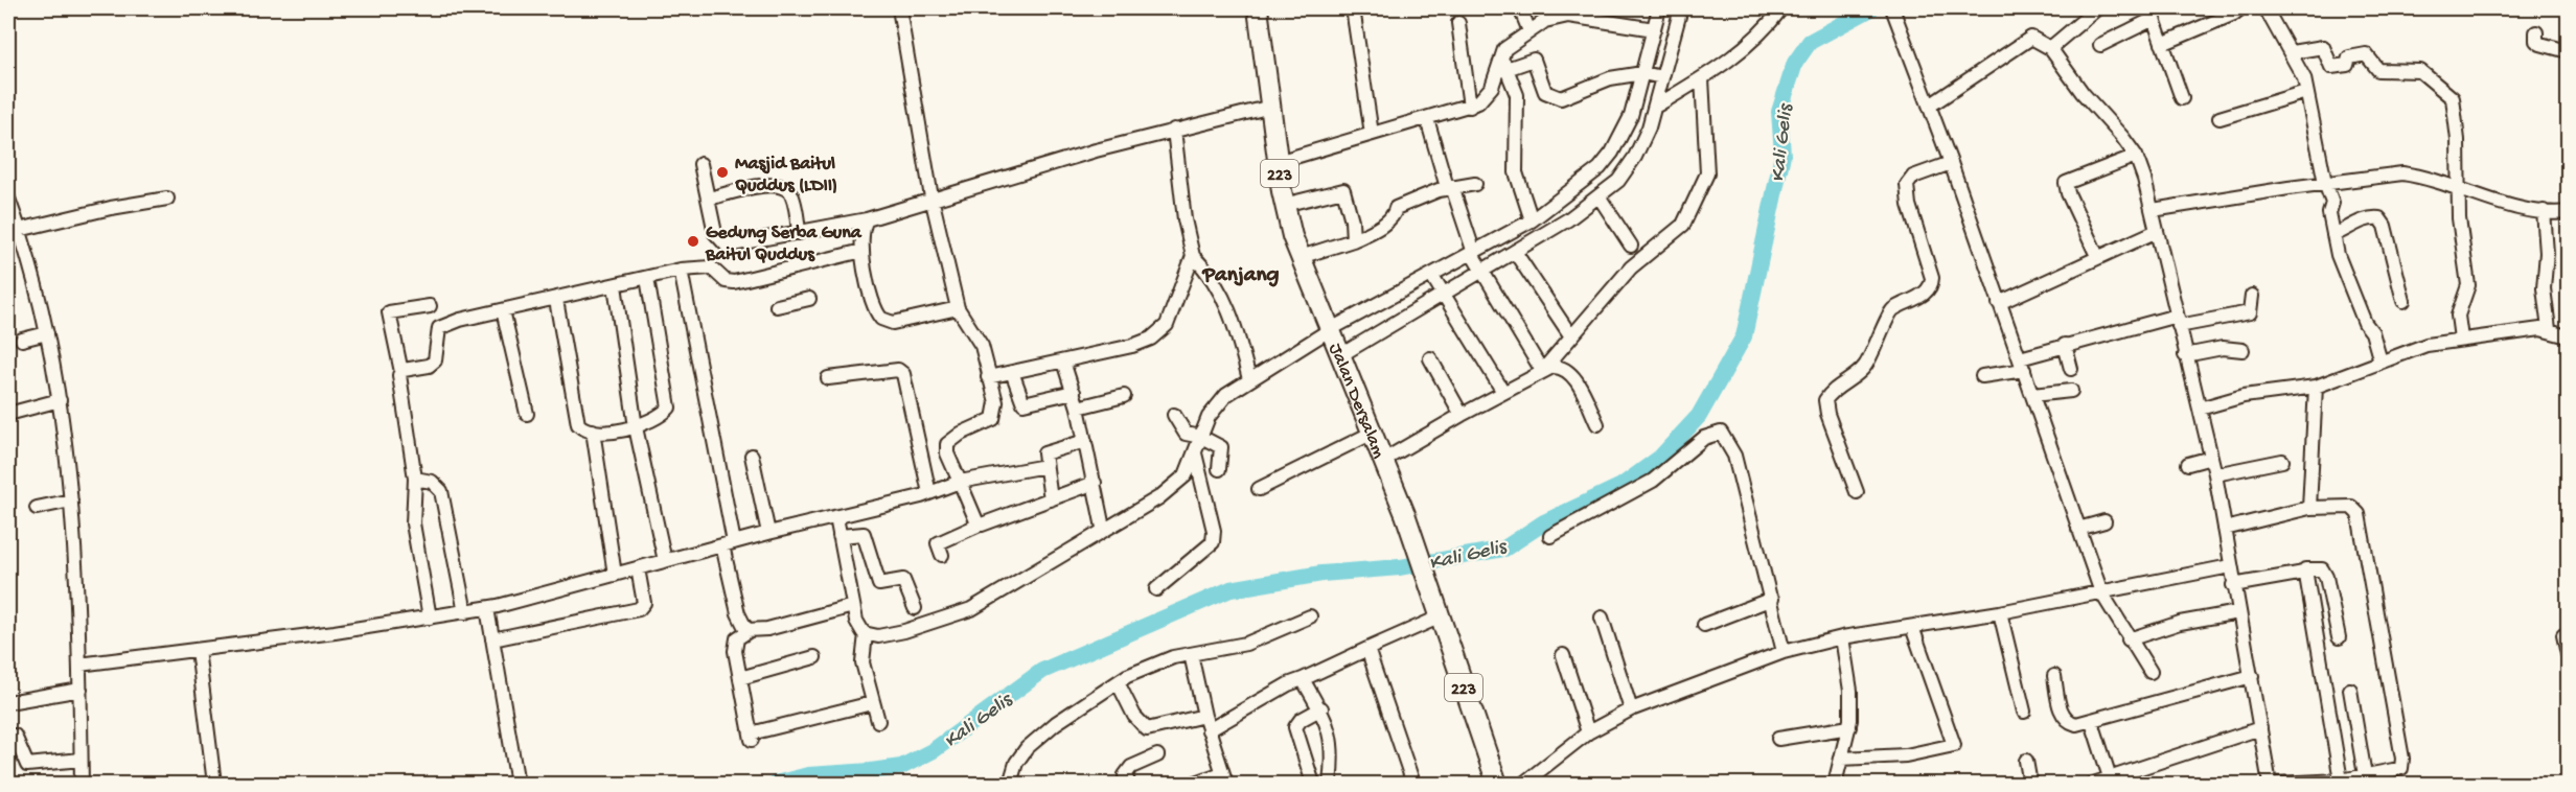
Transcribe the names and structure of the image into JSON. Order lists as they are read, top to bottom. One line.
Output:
{"streets":{"main road":["223","Jalan Dersalam"]},"districts":["Panjang"],"water":["Kali Gelis"],"places":["Masjid Baitul Quddus (LDII)","Gedung Serba Guna Baitul Quddus"]}
